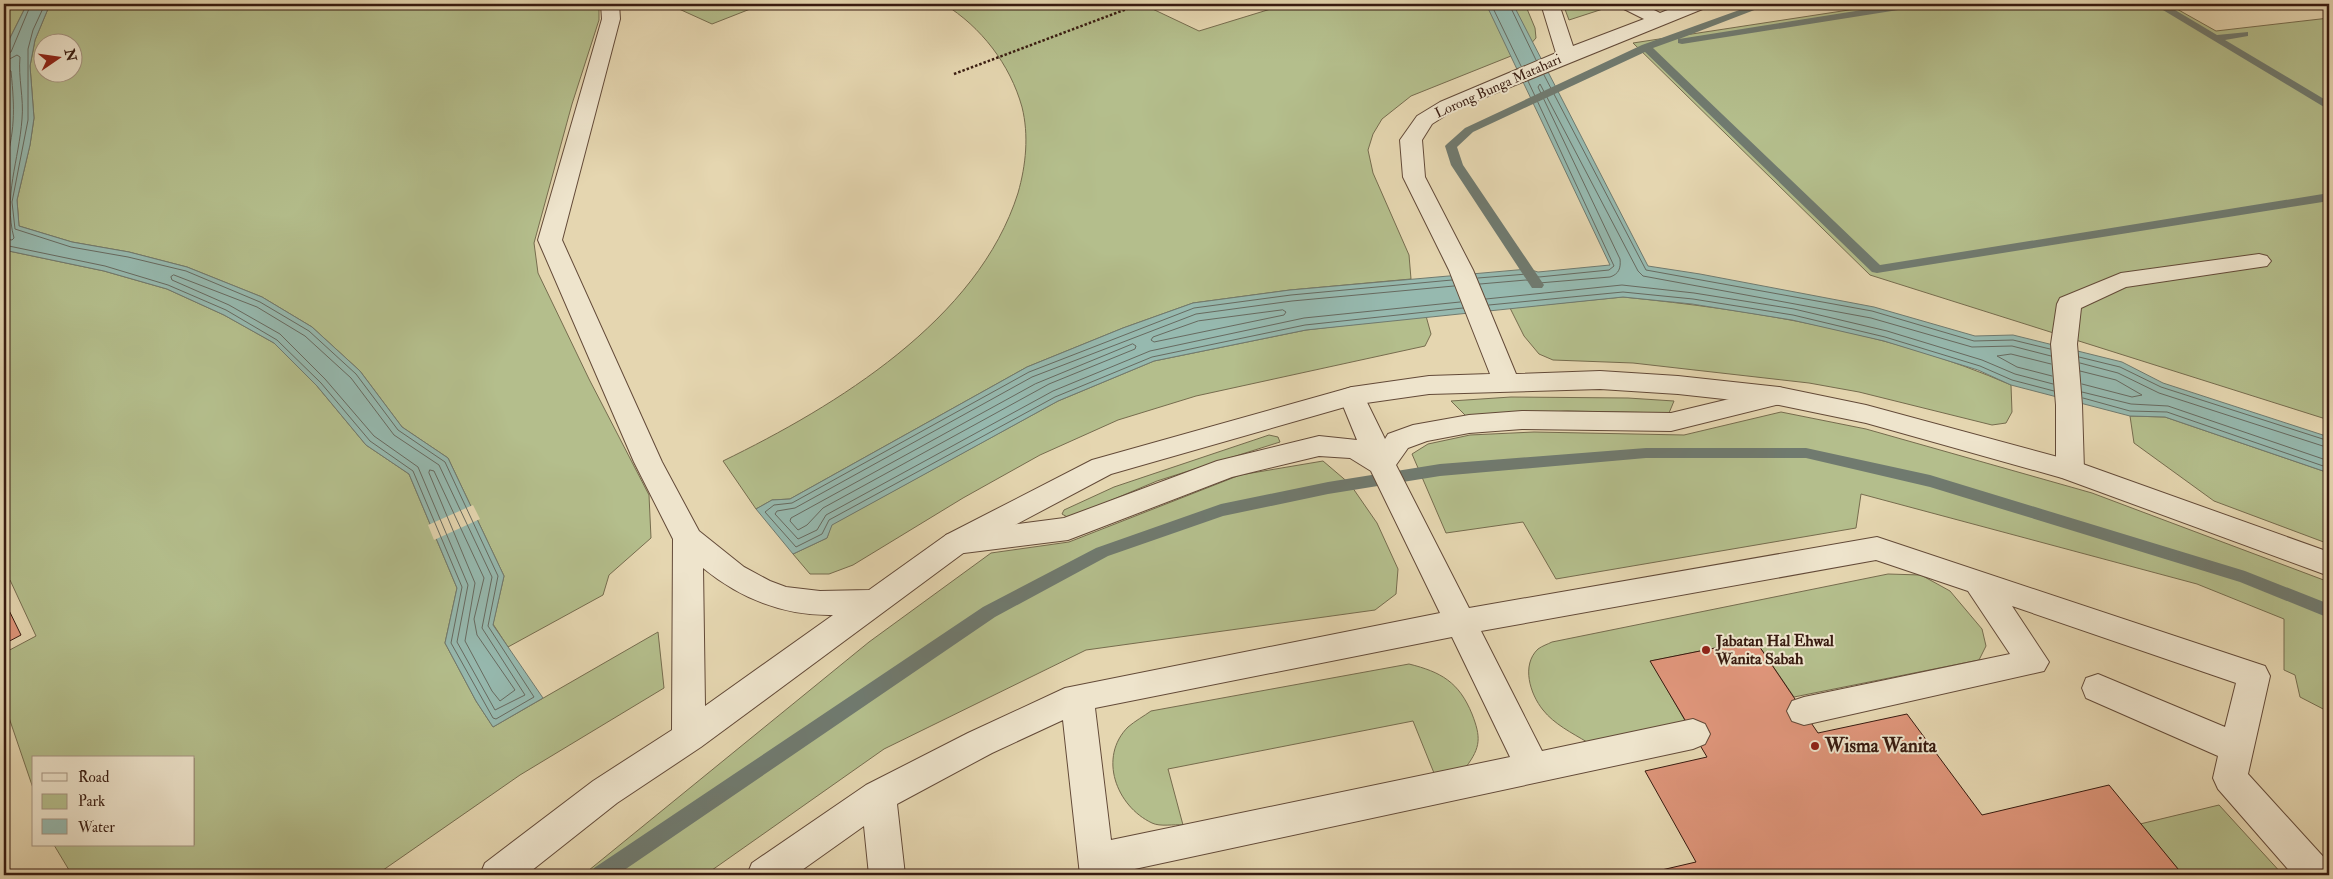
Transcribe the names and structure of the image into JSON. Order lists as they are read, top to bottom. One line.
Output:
{"streets":{"street":["Lorong Bunga Matahari"]},"places":["Jabatan Hal Ehwal Wanita Sabah","Wisma Wanita"],"legend":["Road","Park","Water"],"north":"right"}
